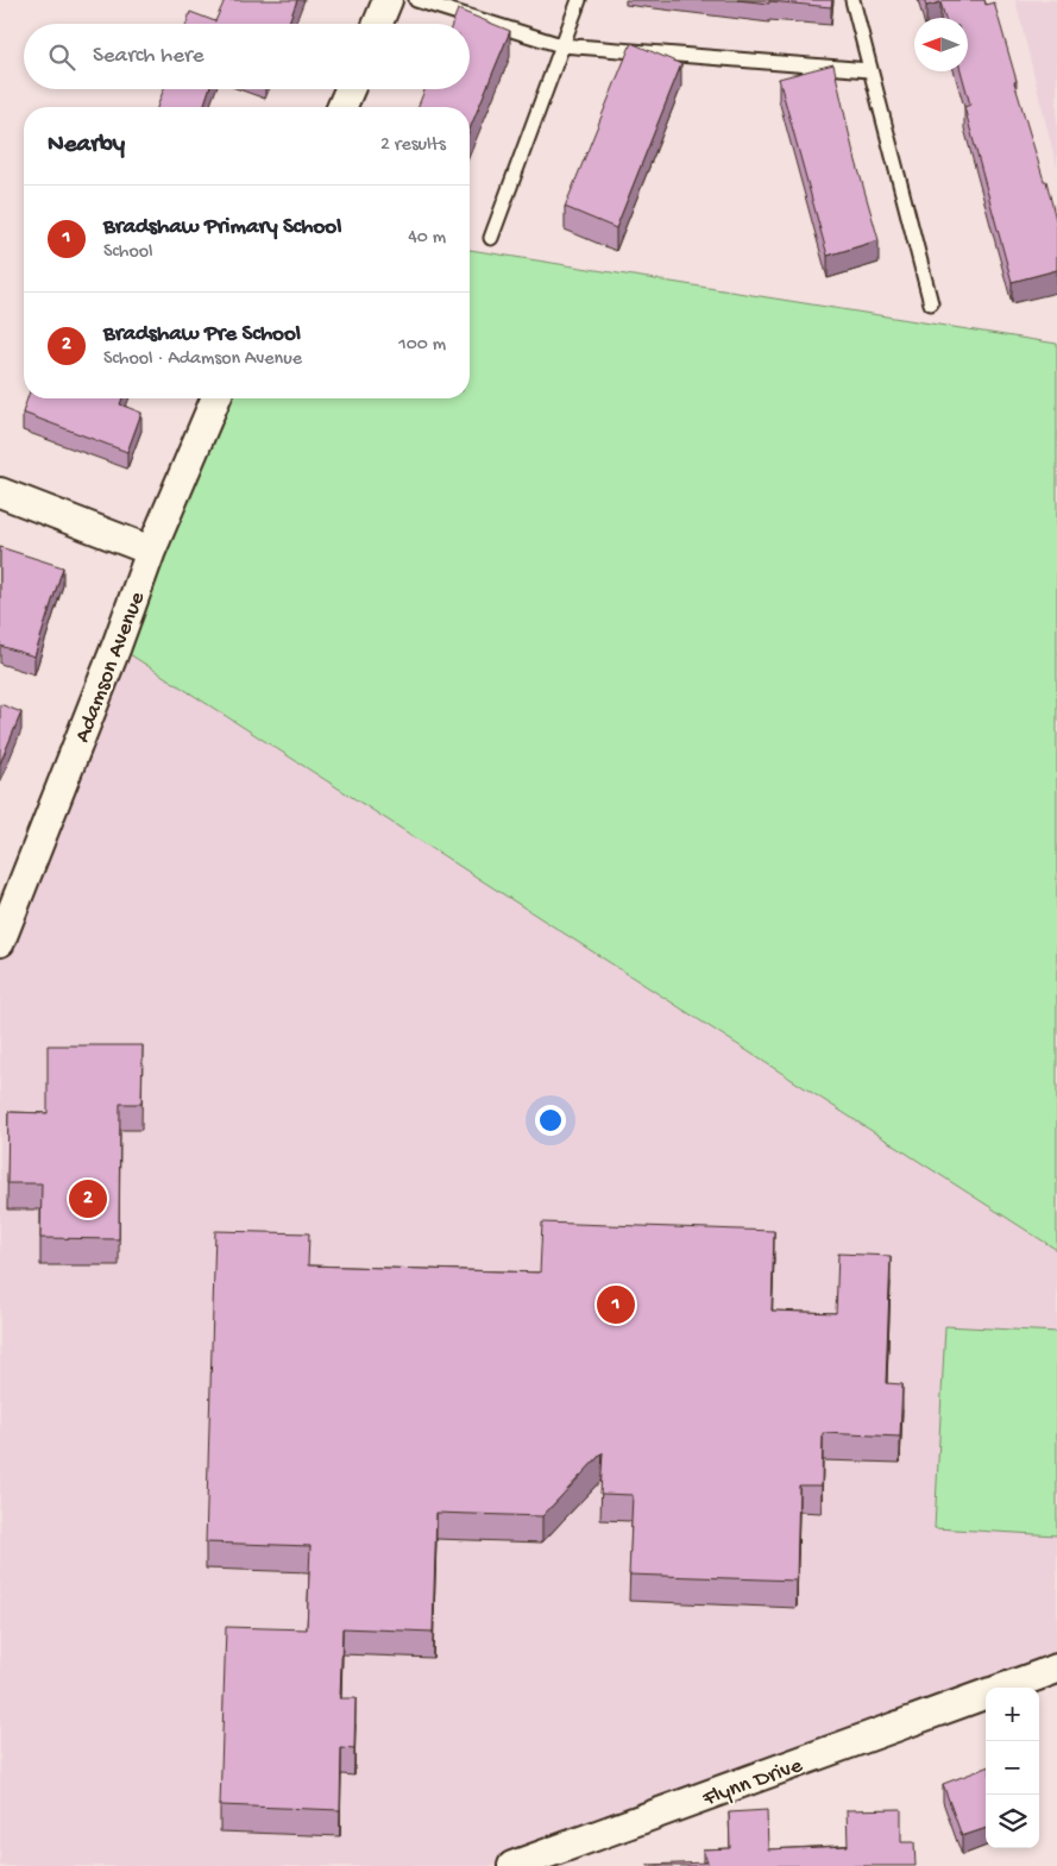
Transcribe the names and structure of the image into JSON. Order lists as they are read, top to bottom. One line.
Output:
{"streets":{"street":["Adamson Avenue","Flynn Drive"]},"north":"left","page":{"search":"Search here","heading":["Nearby","2 results"],"list":[{"mark":"1","name":"Bradshaw Primary School","note":"School","value":"40 m"},{"mark":"2","name":"Bradshaw Pre School","note":"School · Adamson Avenue","value":"100 m"}],"pins":["2","1"],"map_buttons":["+","−"]}}
